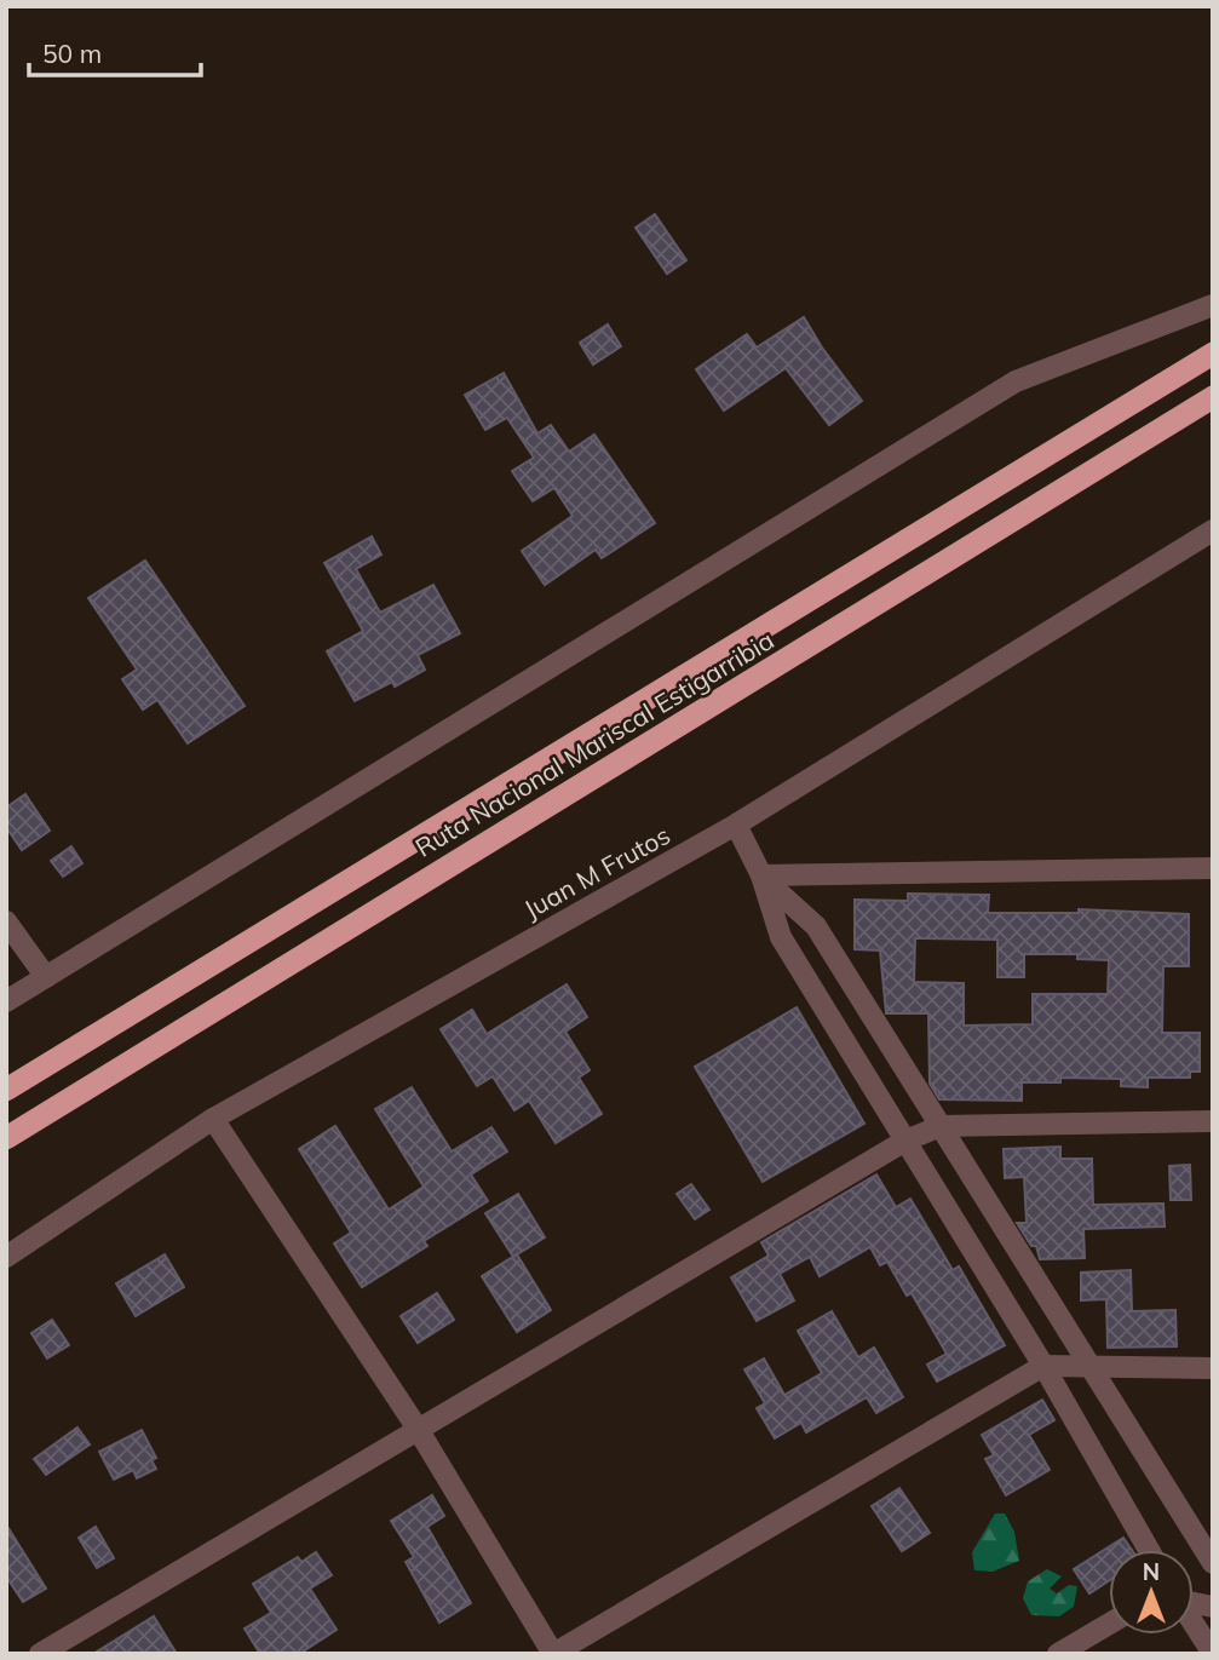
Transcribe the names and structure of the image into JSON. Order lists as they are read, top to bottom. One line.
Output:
{"streets":{"highway":["Ruta Nacional Mariscal Estigarribia"],"street":["Juan M Frutos"]},"scale_bar":"50 m","north":"top"}
